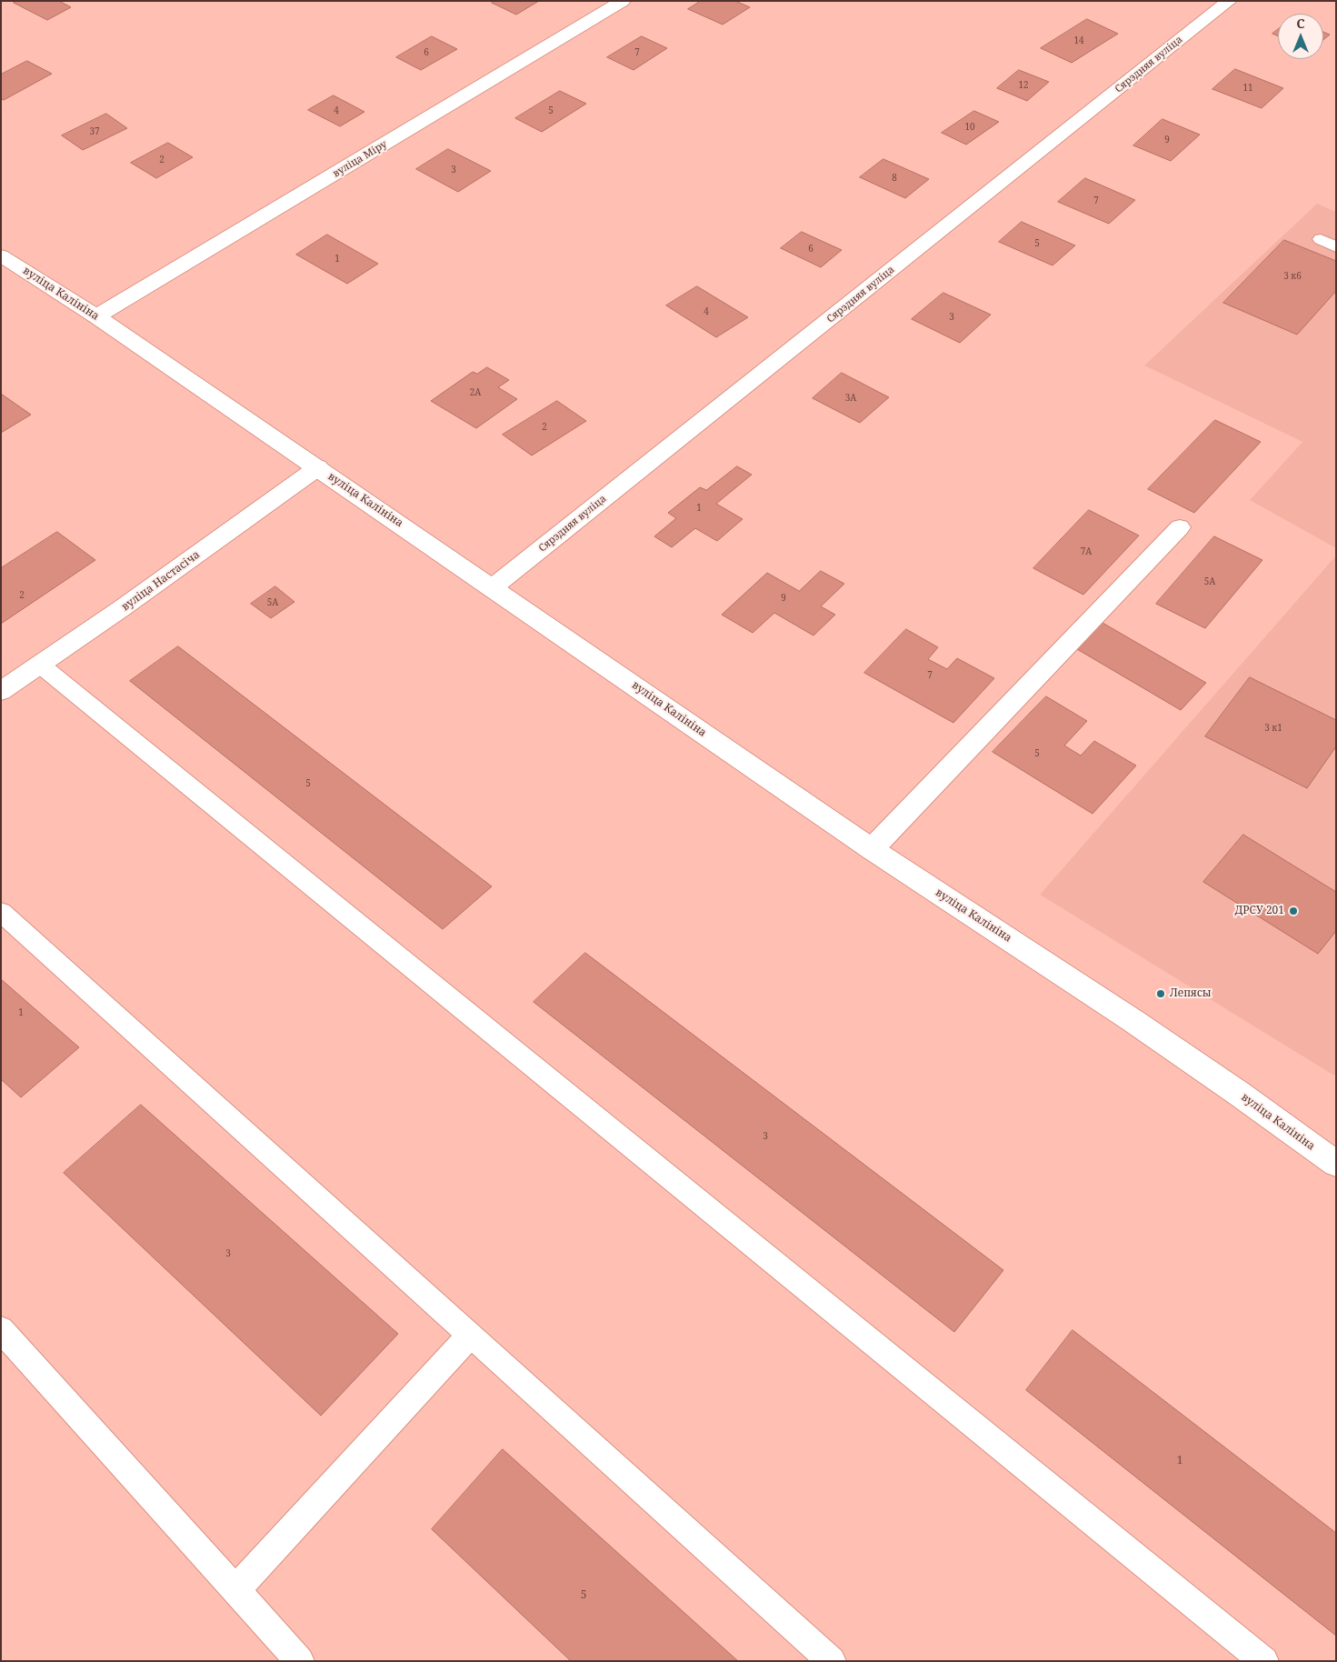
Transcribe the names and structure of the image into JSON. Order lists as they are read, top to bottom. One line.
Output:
{"streets":{"street":["Сярэдняя вуліца","вуліца Міру","вуліца Калініна","вуліца Настасіча"]},"crossings":[["Сярэдняя вуліца","вуліца Калініна"],["вуліца Міру","вуліца Калініна"],["вуліца Калініна","вуліца Настасіча"]],"places":["ДРСУ 201","Лепясы"],"house_numbers":["14","6","7","12","11","4","5","10","37","9","2","3","8","7","5","6","1","3 к6","4","3","2А","3А","2","1","7А","5А","2","9","5А","7","3 к1","5","5","1","3","3","1","5"],"north":"top"}
